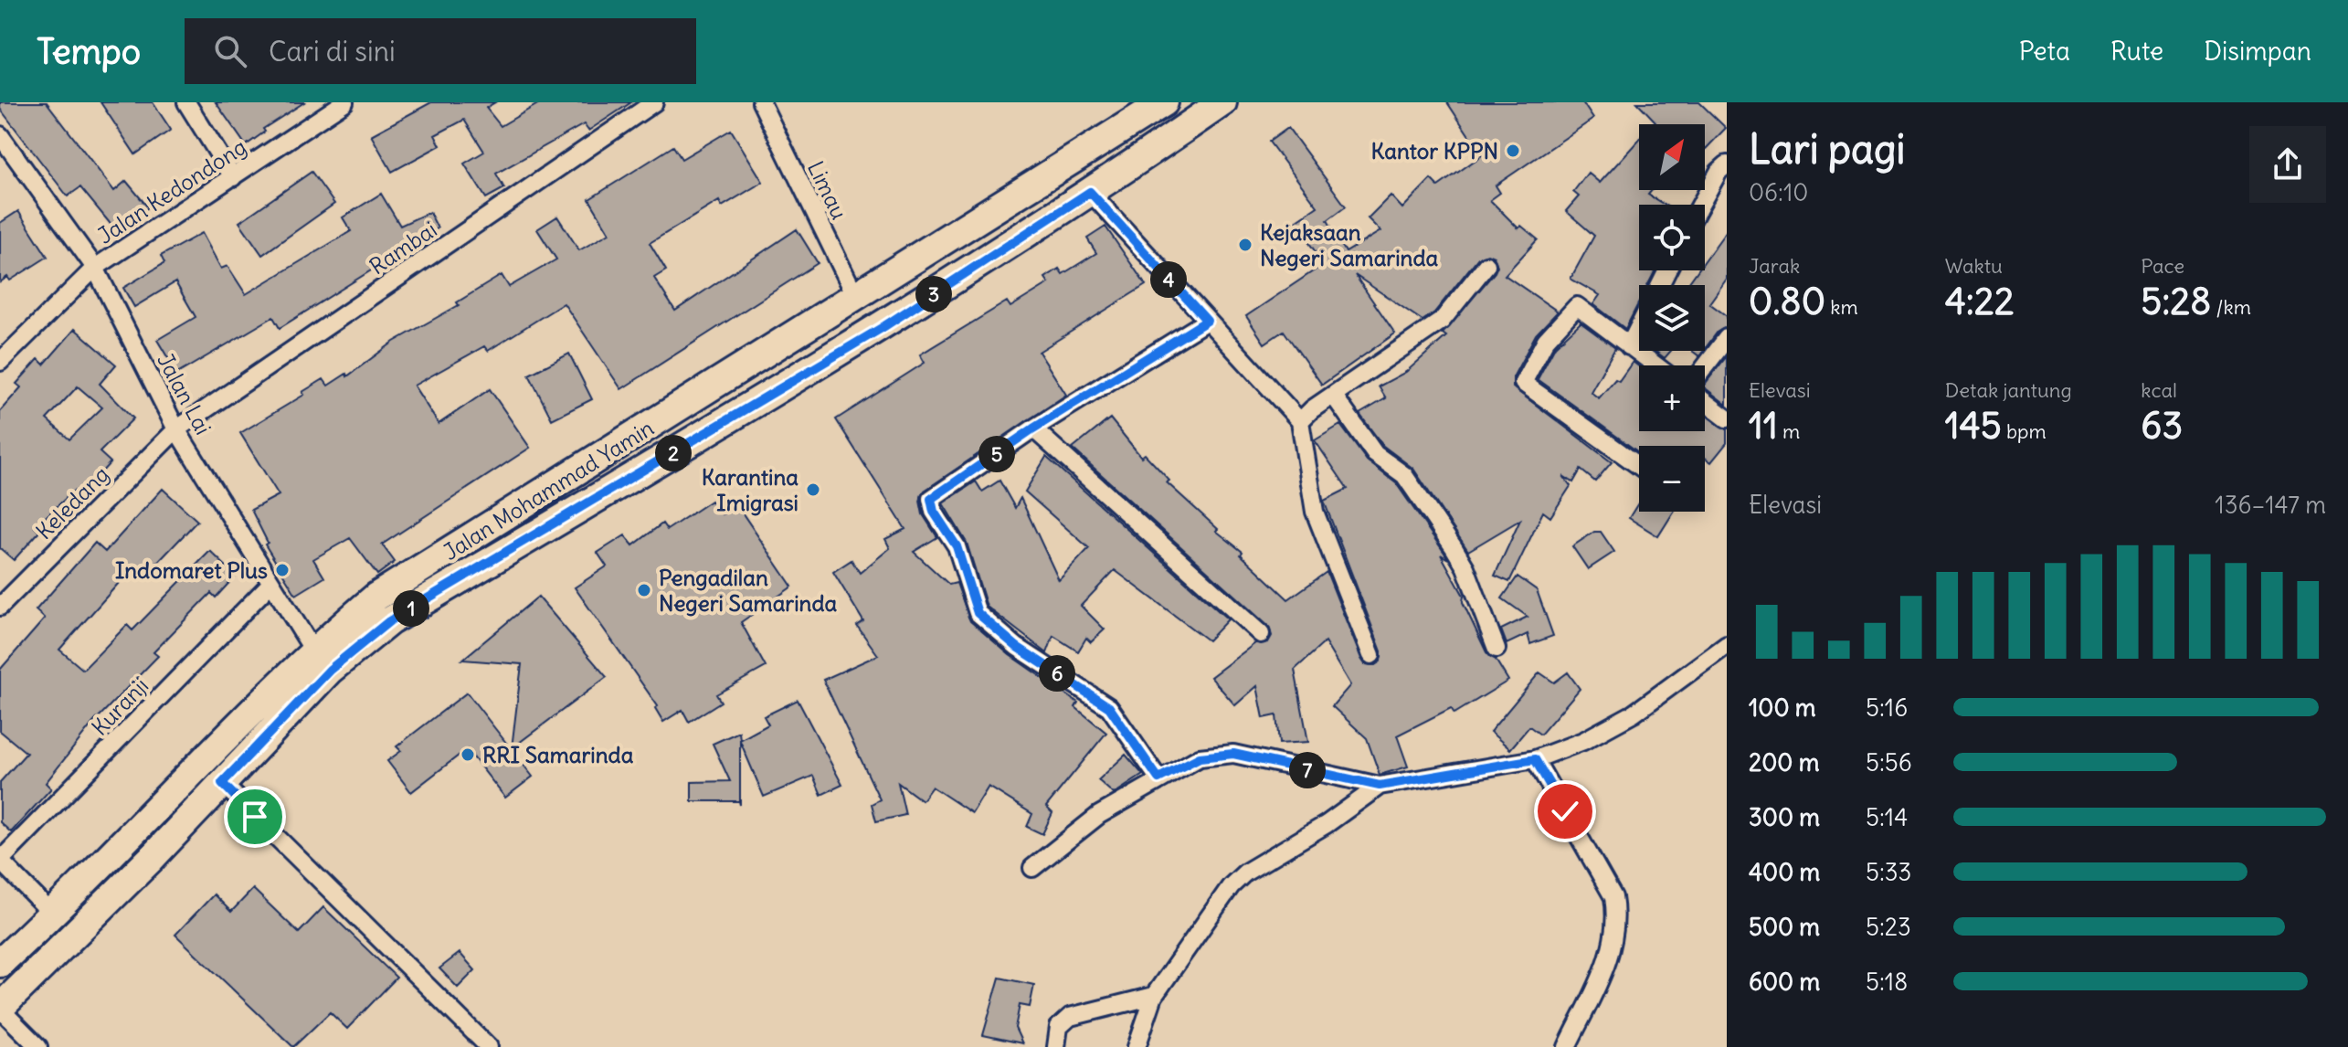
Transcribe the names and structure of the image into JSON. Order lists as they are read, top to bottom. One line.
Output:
{"streets":{"main road":["Jalan Mohammad Yamin"],"street":["Limau","Jalan Kedondong","Rambai","Jalan Lai","Keledang","Kuranji"]},"crossings":[["Limau","Jalan Mohammad Yamin"],["Jalan Kedondong","Jalan Lai"],["Rambai","Jalan Lai"],["Rambai","Keledang"],["Jalan Lai","Jalan Mohammad Yamin"],["Jalan Lai","Keledang"],["Jalan Lai","Kuranji"]],"places":["Kantor KPPN","Kejaksaan Negeri Samarinda","Karantina Imigrasi","Indomaret Plus","Pengadilan Negeri Samarinda","RRI Samarinda"],"north":"top right","page":{"header":"Tempo","search":"Cari di sini","nav":["Peta","Rute","Disimpan"],"heading":["Lari pagi","06:10"],"map_buttons":["+","−"],"stats":[["Jarak","0.80 km"],["Waktu","4:22"],["Pace","5:28 /km"],["Elevasi","11 m"],["Detak jantung","145 bpm"],["kcal","63"]],"pins":["4","3","2","5","1","6","7"],"chart":["Elevasi","136–147 m"],"list":[{"name":"100 m","note":"5:16"},{"name":"200 m","note":"5:56"},{"name":"300 m","note":"5:14"},{"name":"400 m","note":"5:33"},{"name":"500 m","note":"5:23"},{"name":"600 m","note":"5:18"}]}}
